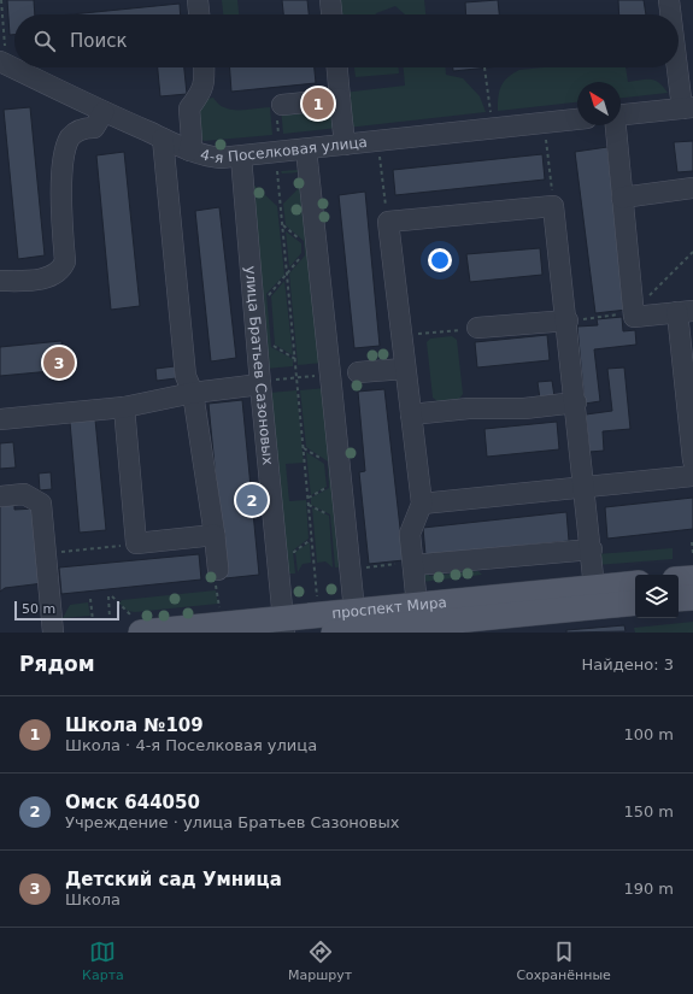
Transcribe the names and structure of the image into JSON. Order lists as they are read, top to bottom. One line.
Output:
{"streets":{"main road":["проспект Мира"],"street":["4-я Поселковая улица","улица Братьев Сазоновых"]},"crossings":[["4-я Поселковая улица","улица Братьев Сазоновых"],["улица Братьев Сазоновых","проспект Мира"]],"scale_bar":"50 m","north":"top left","page":{"search":"Поиск","pins":["1","3","2"],"scale":"50 m","heading":["Рядом","Найдено: 3"],"list":[{"mark":"1","name":"Школа №109","note":"Школа · 4-я Поселковая улица","value":"100 m"},{"mark":"2","name":"Омск 644050","note":"Учреждение · улица Братьев Сазоновых","value":"150 m"},{"mark":"3","name":"Детский сад Умница","note":"Школа","value":"190 m"}],"nav":["Карта","Маршрут","Сохранённые"]}}
